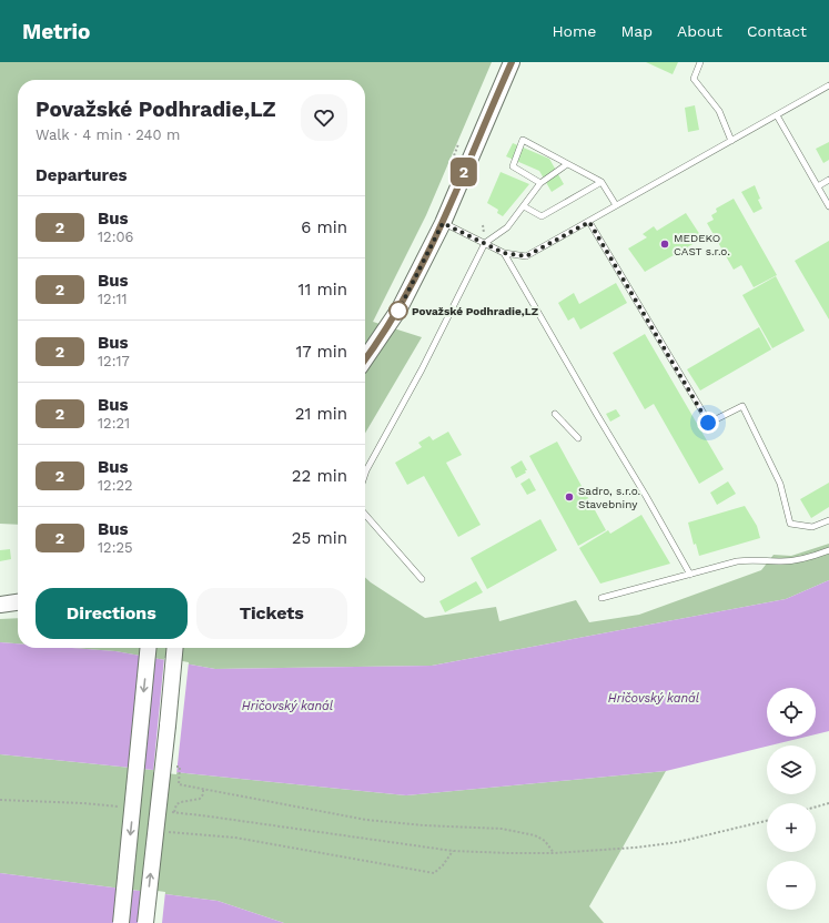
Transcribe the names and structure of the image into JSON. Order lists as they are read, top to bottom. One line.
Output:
{"water":["Hričovský kanál"],"places":["MEDEKO CAST s.r.o.","Považské Podhradie,LZ","Sadro, s.r.o. Stavebniny"],"lines":["bus line 2"],"page":{"header":"Metrio","nav":["Home","Map","About","Contact"],"on_map":"2","heading":[["Považské Podhradie,LZ","Walk · 4 min · 240 m"],"Departures"],"list":[{"mark":"2","name":"Bus","note":"12:06","value":"6 min"},{"mark":"2","name":"Bus","note":"12:11","value":"11 min"},{"mark":"2","name":"Bus","note":"12:17","value":"17 min"},{"mark":"2","name":"Bus","note":"12:21","value":"21 min"},{"mark":"2","name":"Bus","note":"12:22","value":"22 min"},{"mark":"2","name":"Bus","note":"12:25","value":"25 min"}],"buttons":["Directions","Tickets"],"map_buttons":["+","−"]}}
